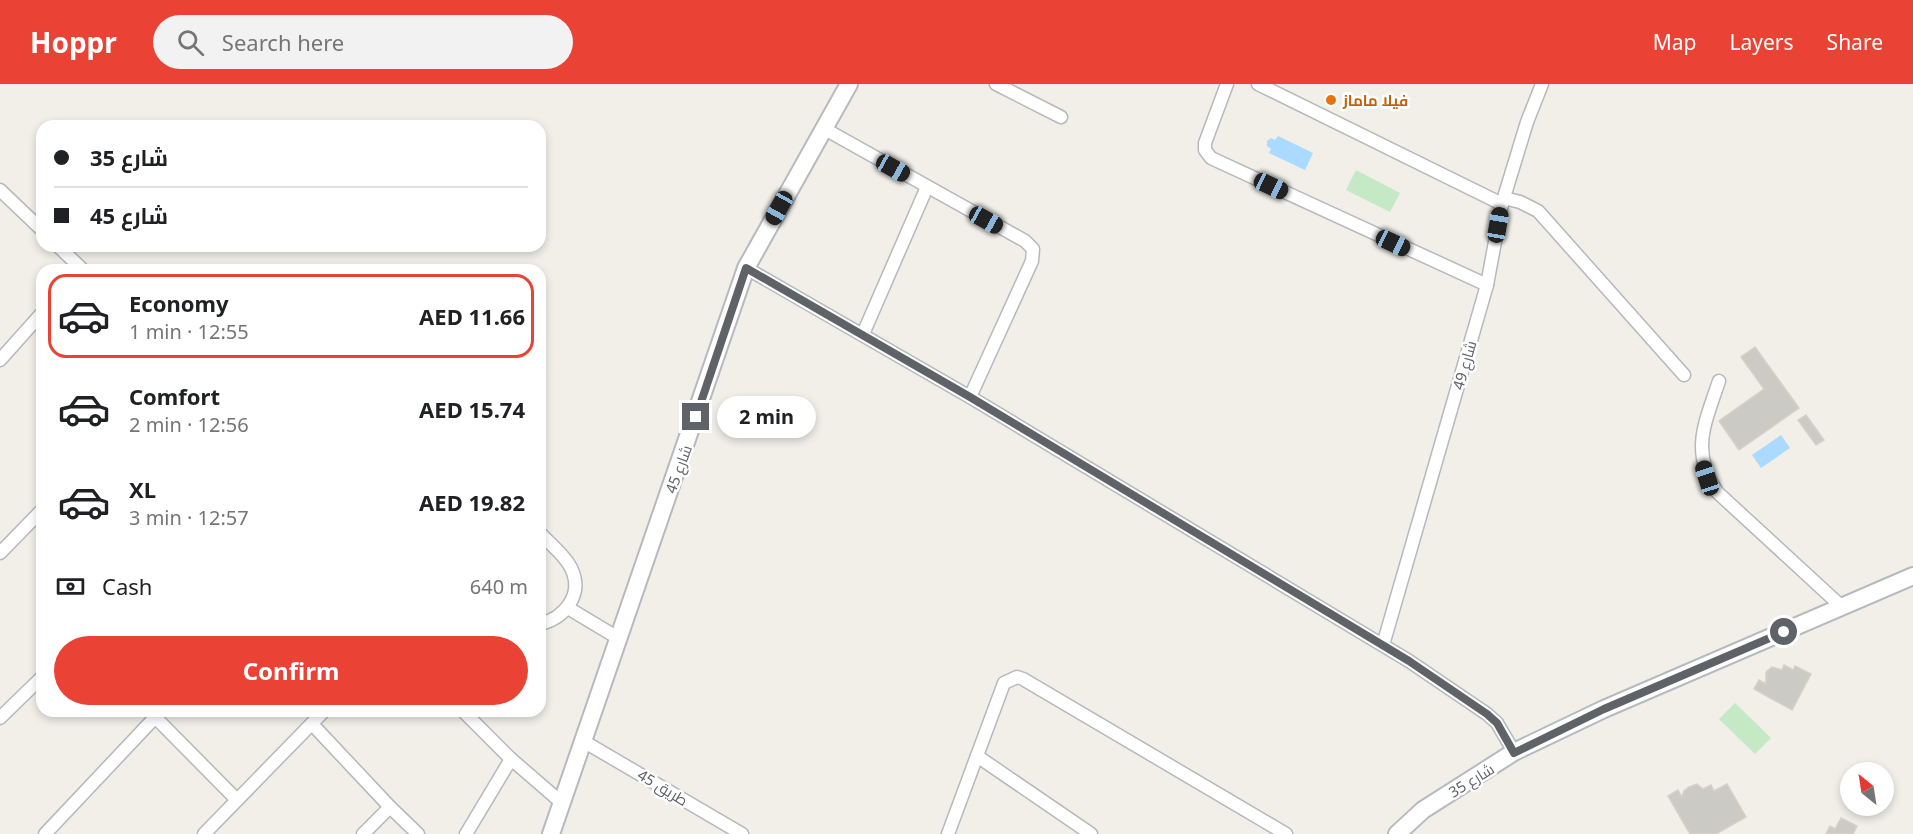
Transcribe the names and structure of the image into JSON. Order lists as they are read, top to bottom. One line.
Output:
{"streets":{"street":["شارع 49","شارع 45","شارع 35","طريق 45"]},"crossings":[["شارع 45","طريق 45"]],"places":["فيلا ماماز"],"north":"top left","page":{"header":"Hoppr","search":"Search here","nav":["Map","Layers","Share"],"banner":["شارع 35","شارع 45"],"list":[{"name":"Economy","note":"1 min · 12:55","value":"AED 11.66"},{"name":"Comfort","note":"2 min · 12:56","value":"AED 15.74"},{"name":"XL","note":"3 min · 12:57","value":"AED 19.82"}],"bubble":"2 min","pay":["Cash","640 m"],"buttons":"Confirm"}}
